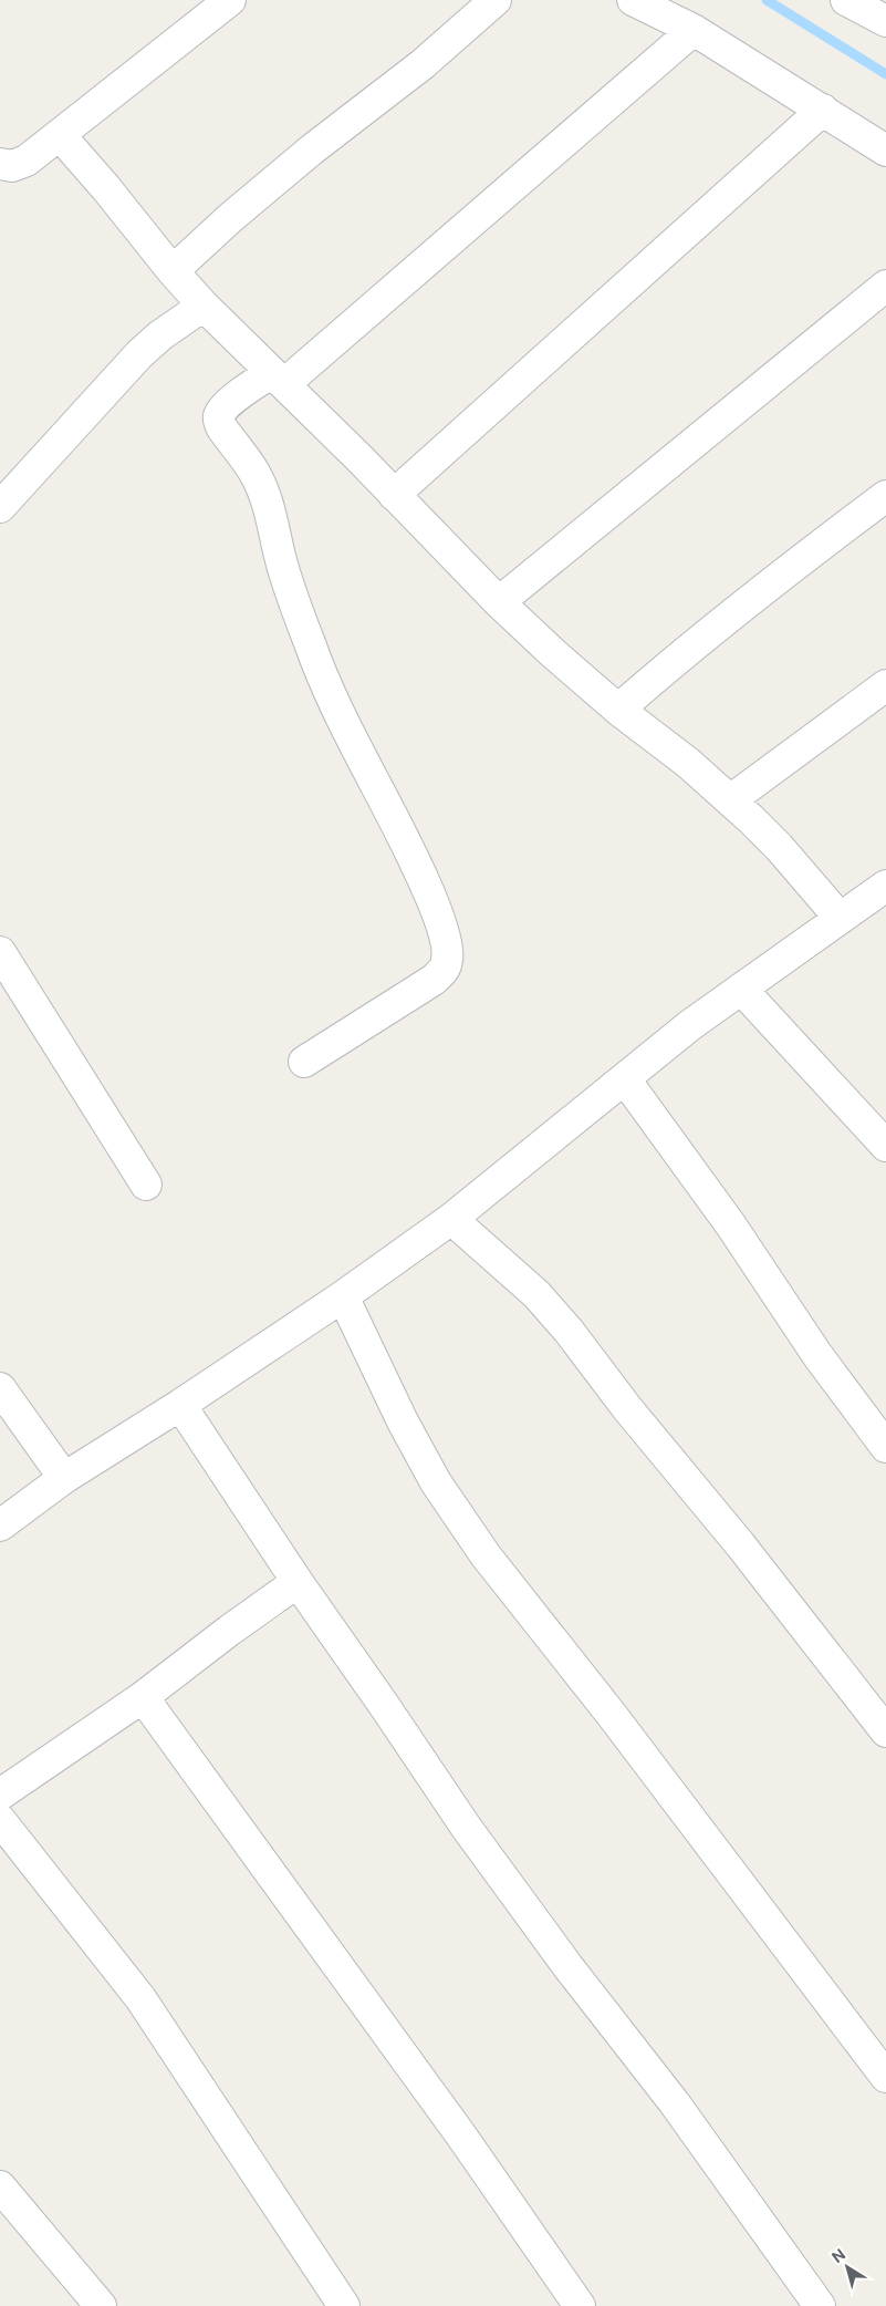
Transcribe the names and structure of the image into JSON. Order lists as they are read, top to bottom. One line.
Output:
{"north":"top left"}
